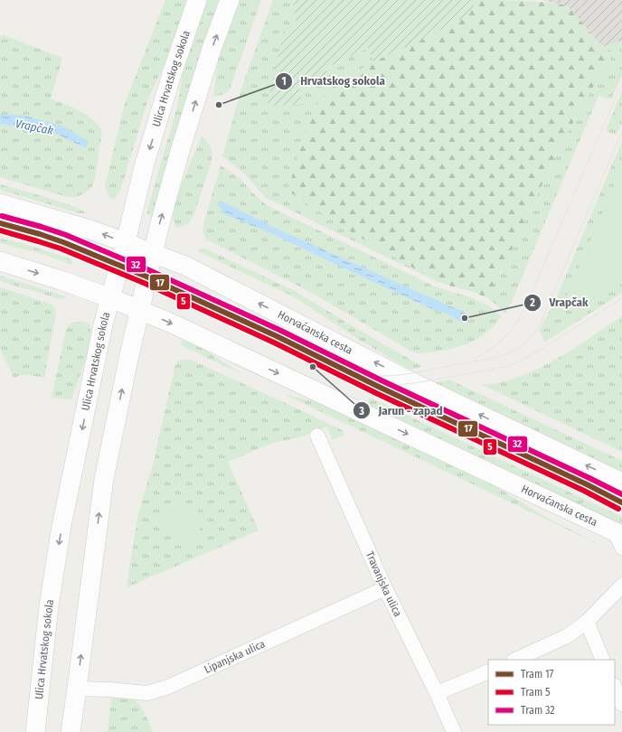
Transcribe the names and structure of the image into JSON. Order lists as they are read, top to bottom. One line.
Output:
{"streets":{"street":["Ulica Hrvatskog sokola","Horvaćanska cesta","Travanjska ulica","Lipanjska ulica"]},"crossings":[["Ulica Hrvatskog sokola","Horvaćanska cesta"],["Travanjska ulica","Lipanjska ulica"]],"water":["Vrapčak"],"places":["Hrvatskog sokola","Vrapčak","Jarun - zapad"],"lines":["tram line 32","tram line 17","tram line 5"],"legend":["Tram 17","Tram 5","Tram 32"]}
